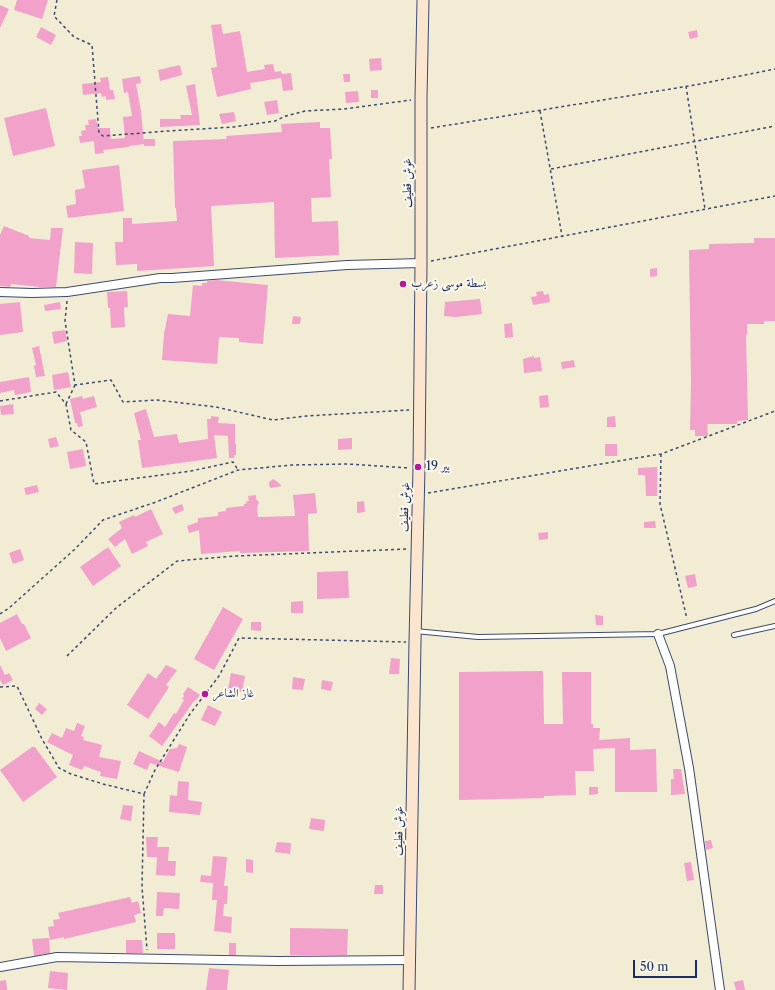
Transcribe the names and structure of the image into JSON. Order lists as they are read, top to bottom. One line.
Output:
{"streets":{"main road":["غوش قطيف"]},"places":["بسطة موسى زعرب","بير 19","غاز الشاعر"],"scale_bar":"50 m"}
